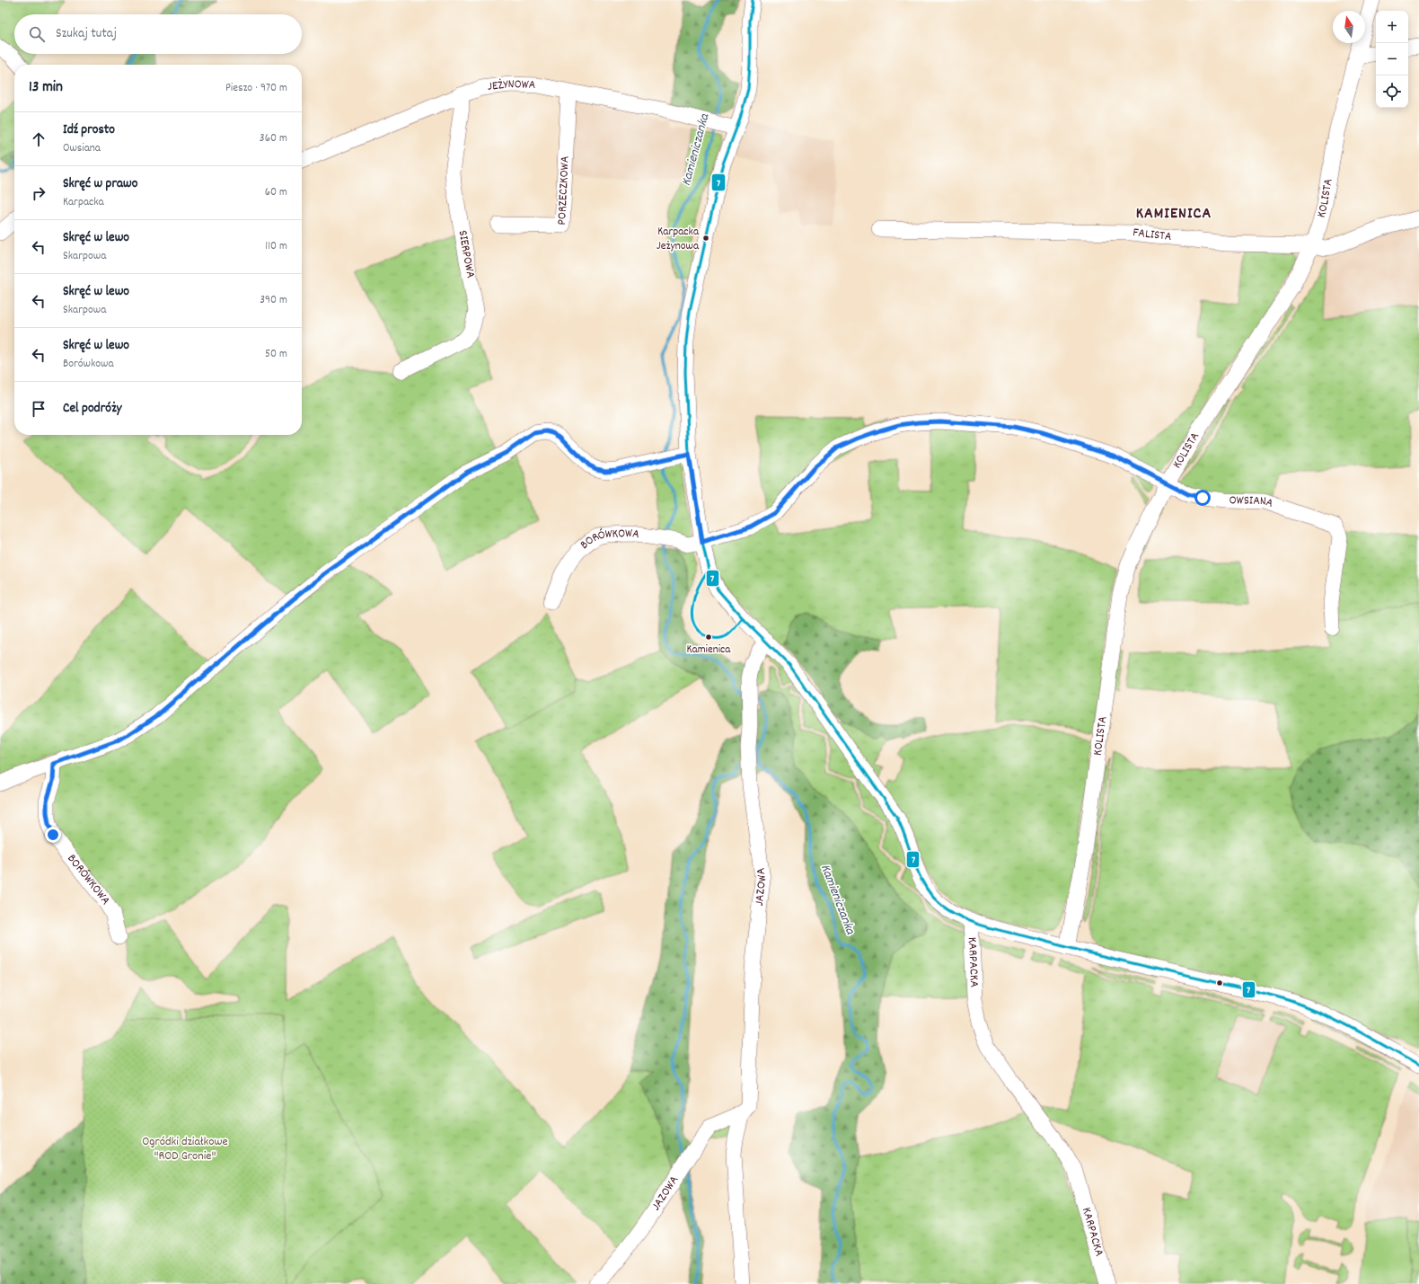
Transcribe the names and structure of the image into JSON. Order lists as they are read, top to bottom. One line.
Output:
{"streets":{"street":["JEŻYNOWA","PORZECZKOWA","KOLISTA","FALISTA","SIERPOWA","OWSIANA","BORÓWKOWA","JAZOWA","KARPACKA"]},"crossings":[["JEŻYNOWA","PORZECZKOWA"],["JEŻYNOWA","SIERPOWA"],["JEŻYNOWA","KARPACKA"],["KOLISTA","FALISTA"],["KOLISTA","OWSIANA"],["OWSIANA","BORÓWKOWA"],["OWSIANA","KARPACKA"],["BORÓWKOWA","KARPACKA"],["JAZOWA","KARPACKA"]],"districts":["KAMIENICA"],"water":["Kamieniczanka"],"parks":["Ogródki działkowe \"ROD Gronie\""],"places":["Karpacka Jeżynowa","Kamienica"],"lines":["transit line 7"],"north":"top","page":{"map_buttons":["+","−"],"search":"Szukaj tutaj","heading":["13 min","Pieszo · 970 m"],"list":[["Idź prosto","Owsiana","360 m"],["Skręć w prawo","Karpacka","60 m"],["Skręć w lewo","Skarpowa","110 m"],["Skręć w lewo","Skarpowa","390 m"],["Skręć w lewo","Borówkowa","50 m"],"Cel podróży"]}}
